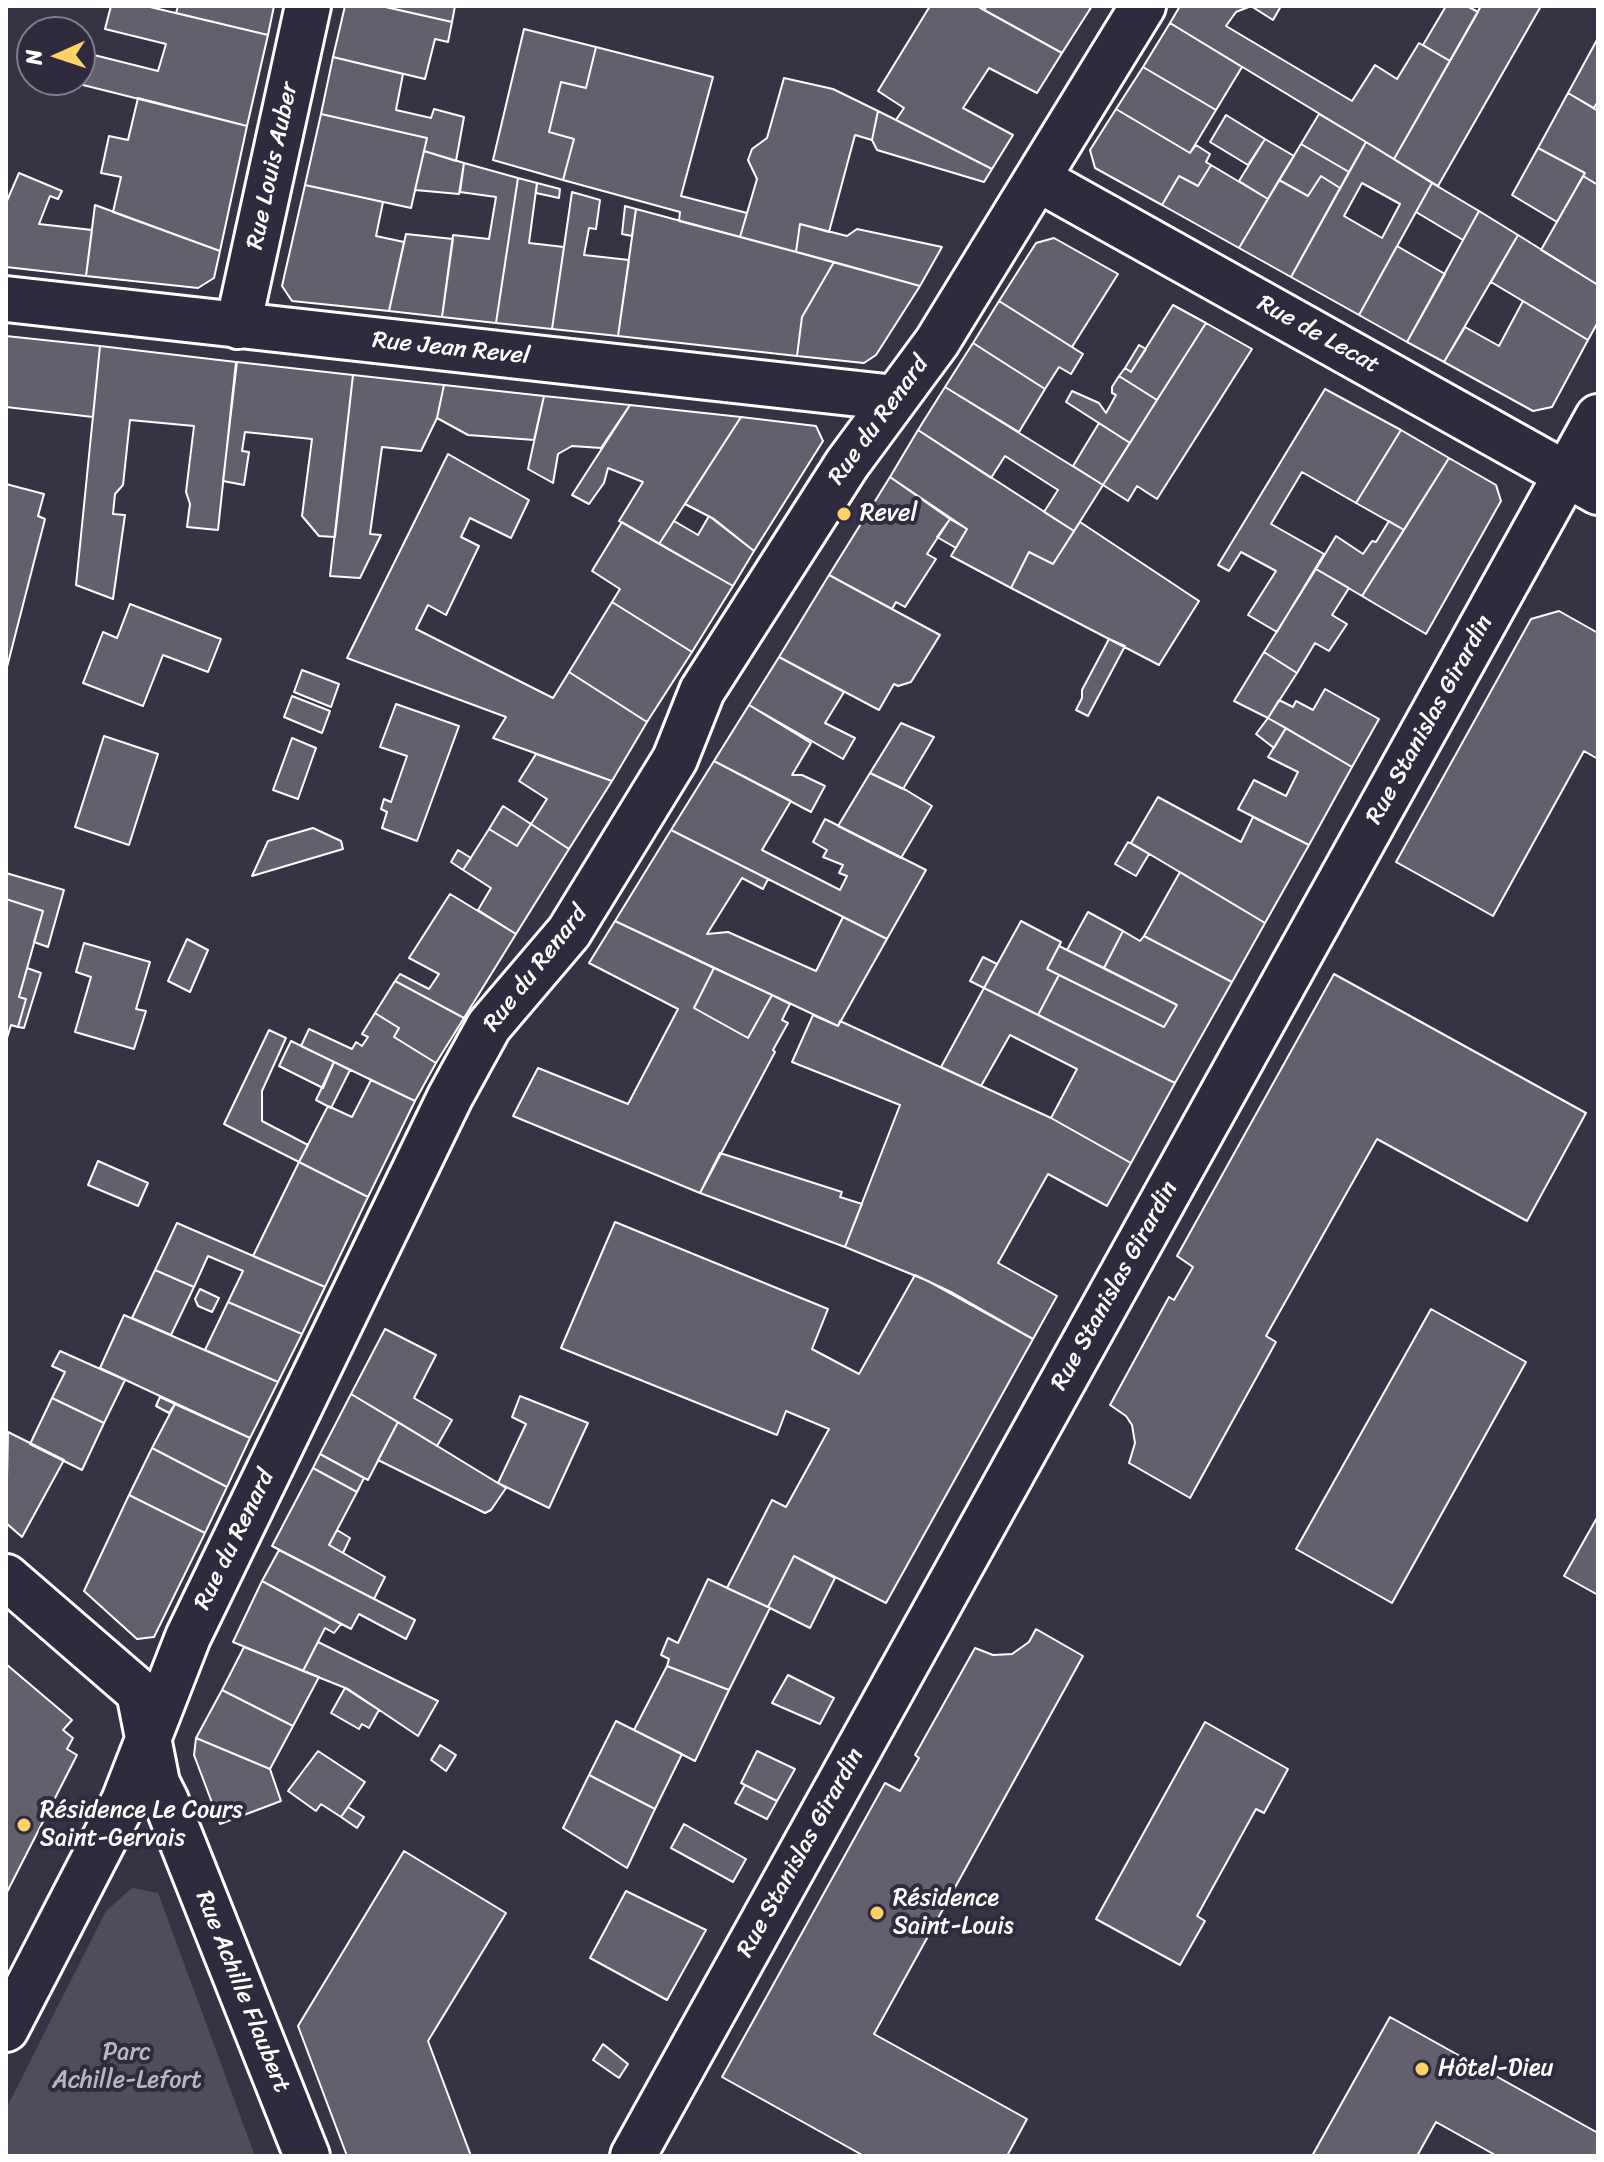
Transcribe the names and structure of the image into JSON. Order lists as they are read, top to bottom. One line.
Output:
{"streets":{"street":["Rue Louis Auber","Rue de Lecat","Rue Jean Revel","Rue du Renard","Rue Stanislas Girardin","Rue Achille Flaubert"]},"crossings":[["Rue Louis Auber","Rue Jean Revel"],["Rue de Lecat","Rue du Renard"],["Rue de Lecat","Rue Stanislas Girardin"],["Rue Jean Revel","Rue du Renard"],["Rue du Renard","Rue Achille Flaubert"]],"parks":["Parc Achille-Lefort"],"places":["Revel","Résidence Le Cours Saint-Gervais","Résidence Saint-Louis","Hôtel-Dieu"],"north":"left"}
